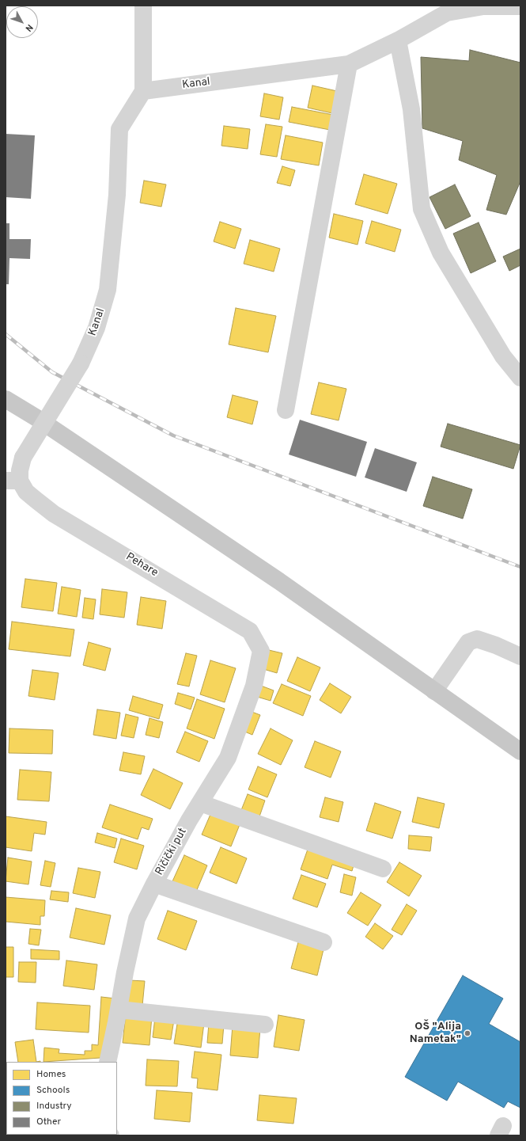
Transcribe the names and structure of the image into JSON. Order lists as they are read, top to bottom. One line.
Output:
{"streets":{"street":["Kanal","Pehare","Ričički put"]},"crossings":[["Kanal","Pehare"],["Pehare","Ričički put"]],"places":["OŠ \"Alija Nametak\""],"legend":["Homes","Schools","Industry","Other"],"north":"bottom right"}
